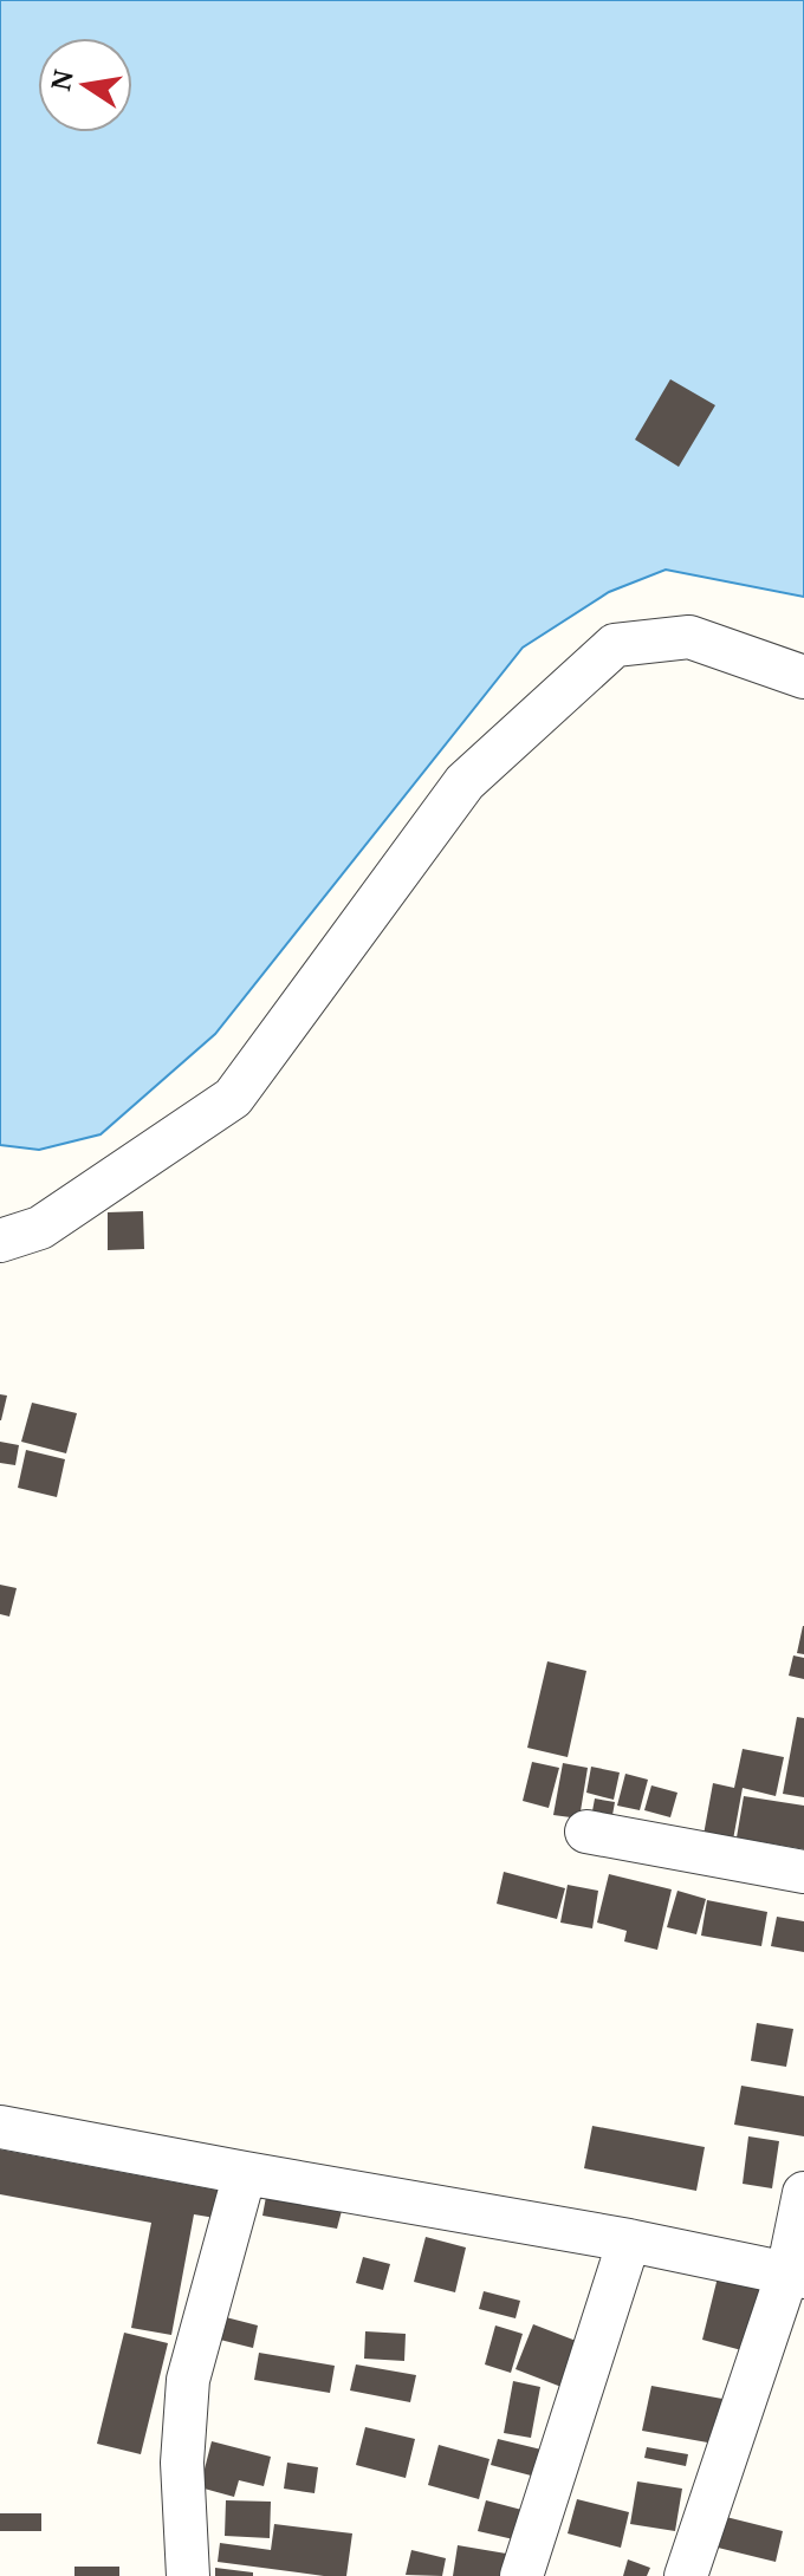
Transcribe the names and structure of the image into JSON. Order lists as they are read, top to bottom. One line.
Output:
{"north":"left"}
